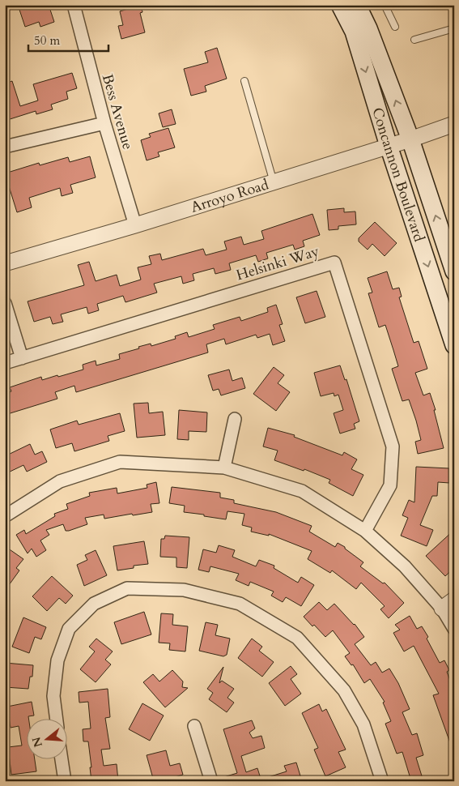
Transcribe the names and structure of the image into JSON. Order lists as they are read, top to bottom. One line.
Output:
{"streets":{"main road":["Concannon Boulevard"],"street":["Bess Avenue","Arroyo Road","Helsinki Way"]},"crossings":[["Bess Avenue","Arroyo Road"],["Concannon Boulevard","Arroyo Road"]],"scale_bar":"50 m","north":"left"}
